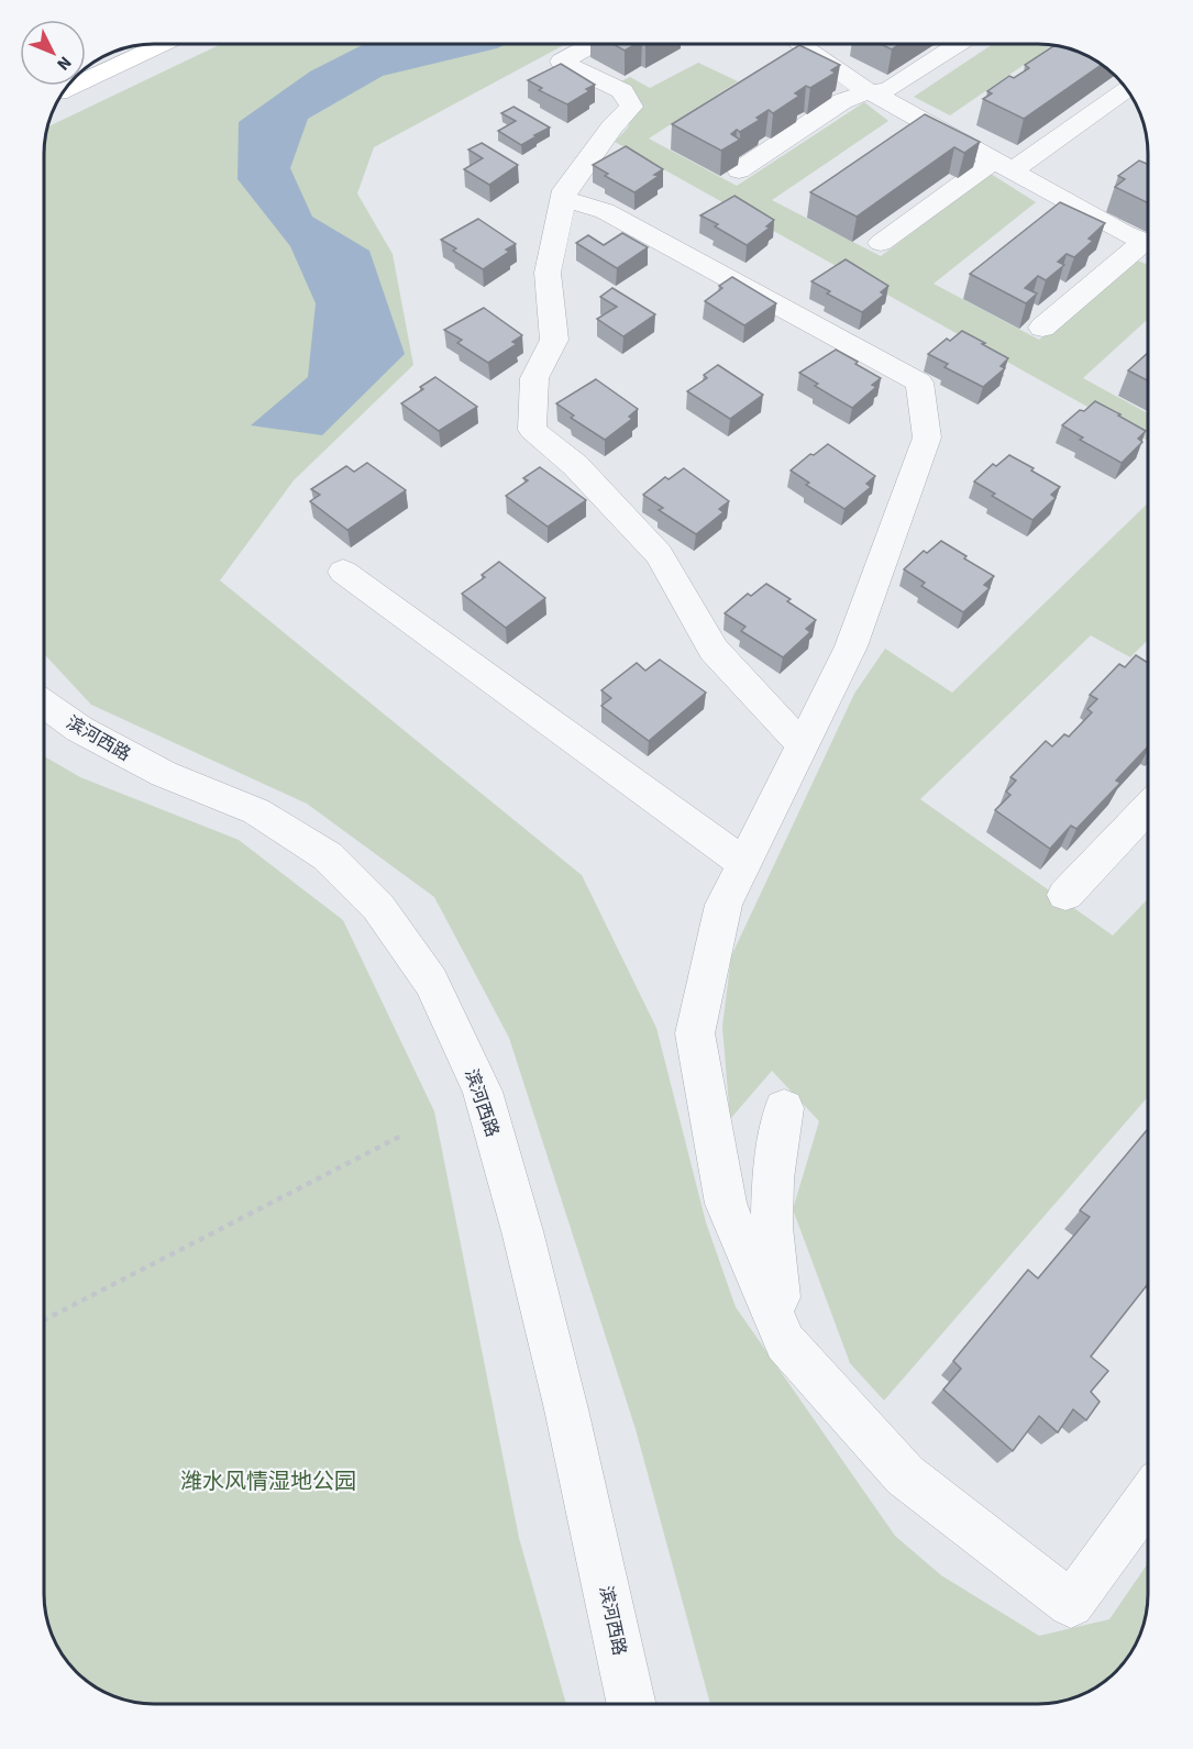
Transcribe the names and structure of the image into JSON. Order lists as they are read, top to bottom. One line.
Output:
{"streets":{"street":["滨河西路"]},"parks":["潍水风情湿地公园"],"north":"bottom right"}
